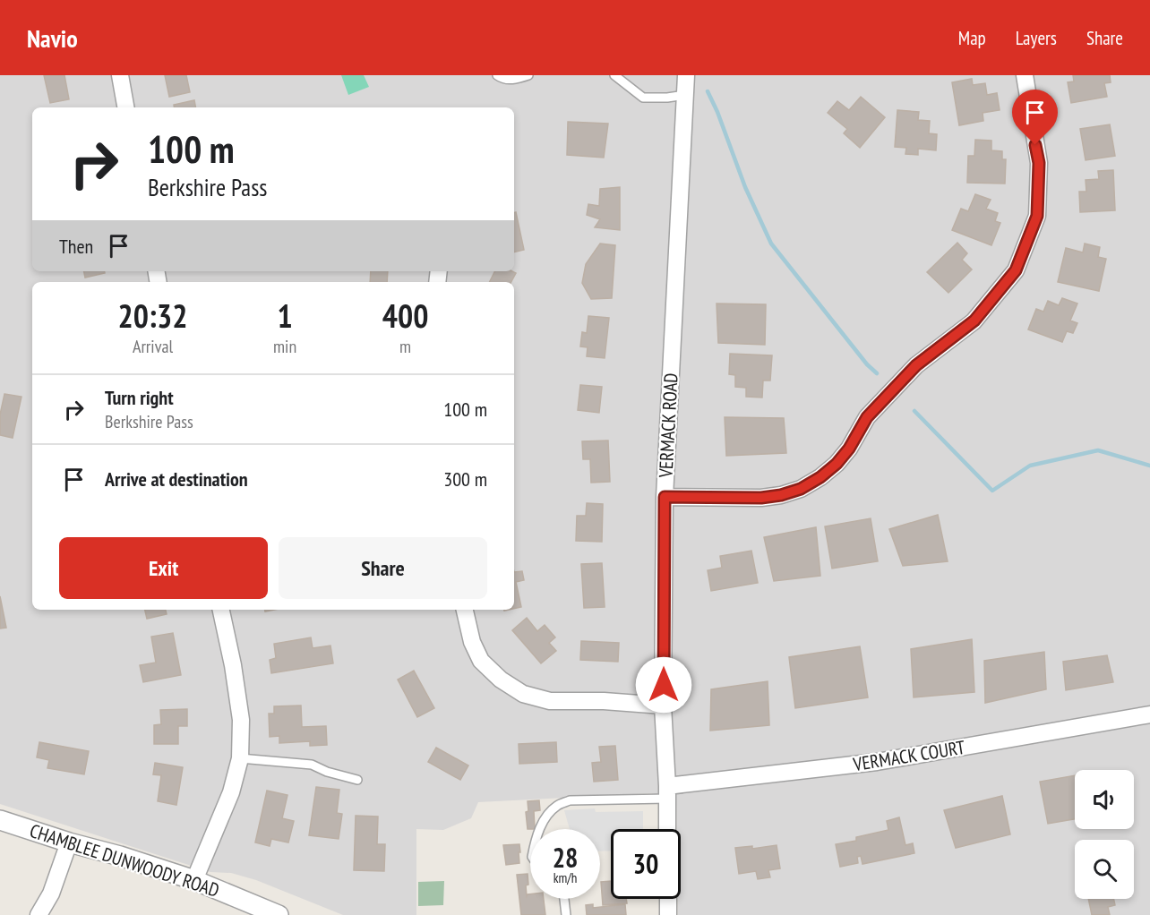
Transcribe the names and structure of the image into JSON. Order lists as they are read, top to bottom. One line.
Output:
{"streets":{"street":["VERMACK ROAD","VERMACK COURT","CHAMBLEE DUNWOODY ROAD"]},"crossings":[["VERMACK ROAD","VERMACK COURT"]],"page":{"header":"Navio","nav":["Map","Layers","Share"],"turn":["100 m","Berkshire Pass"],"then":"Then","eta":["20:32","Arrival","1","min","400","m"],"list":[{"name":"Turn right","note":"Berkshire Pass","value":"100 m"},{"name":"Arrive at destination","value":"300 m"}],"buttons":["Exit","Share"],"speed":"28 km/h","limit":"30"}}
